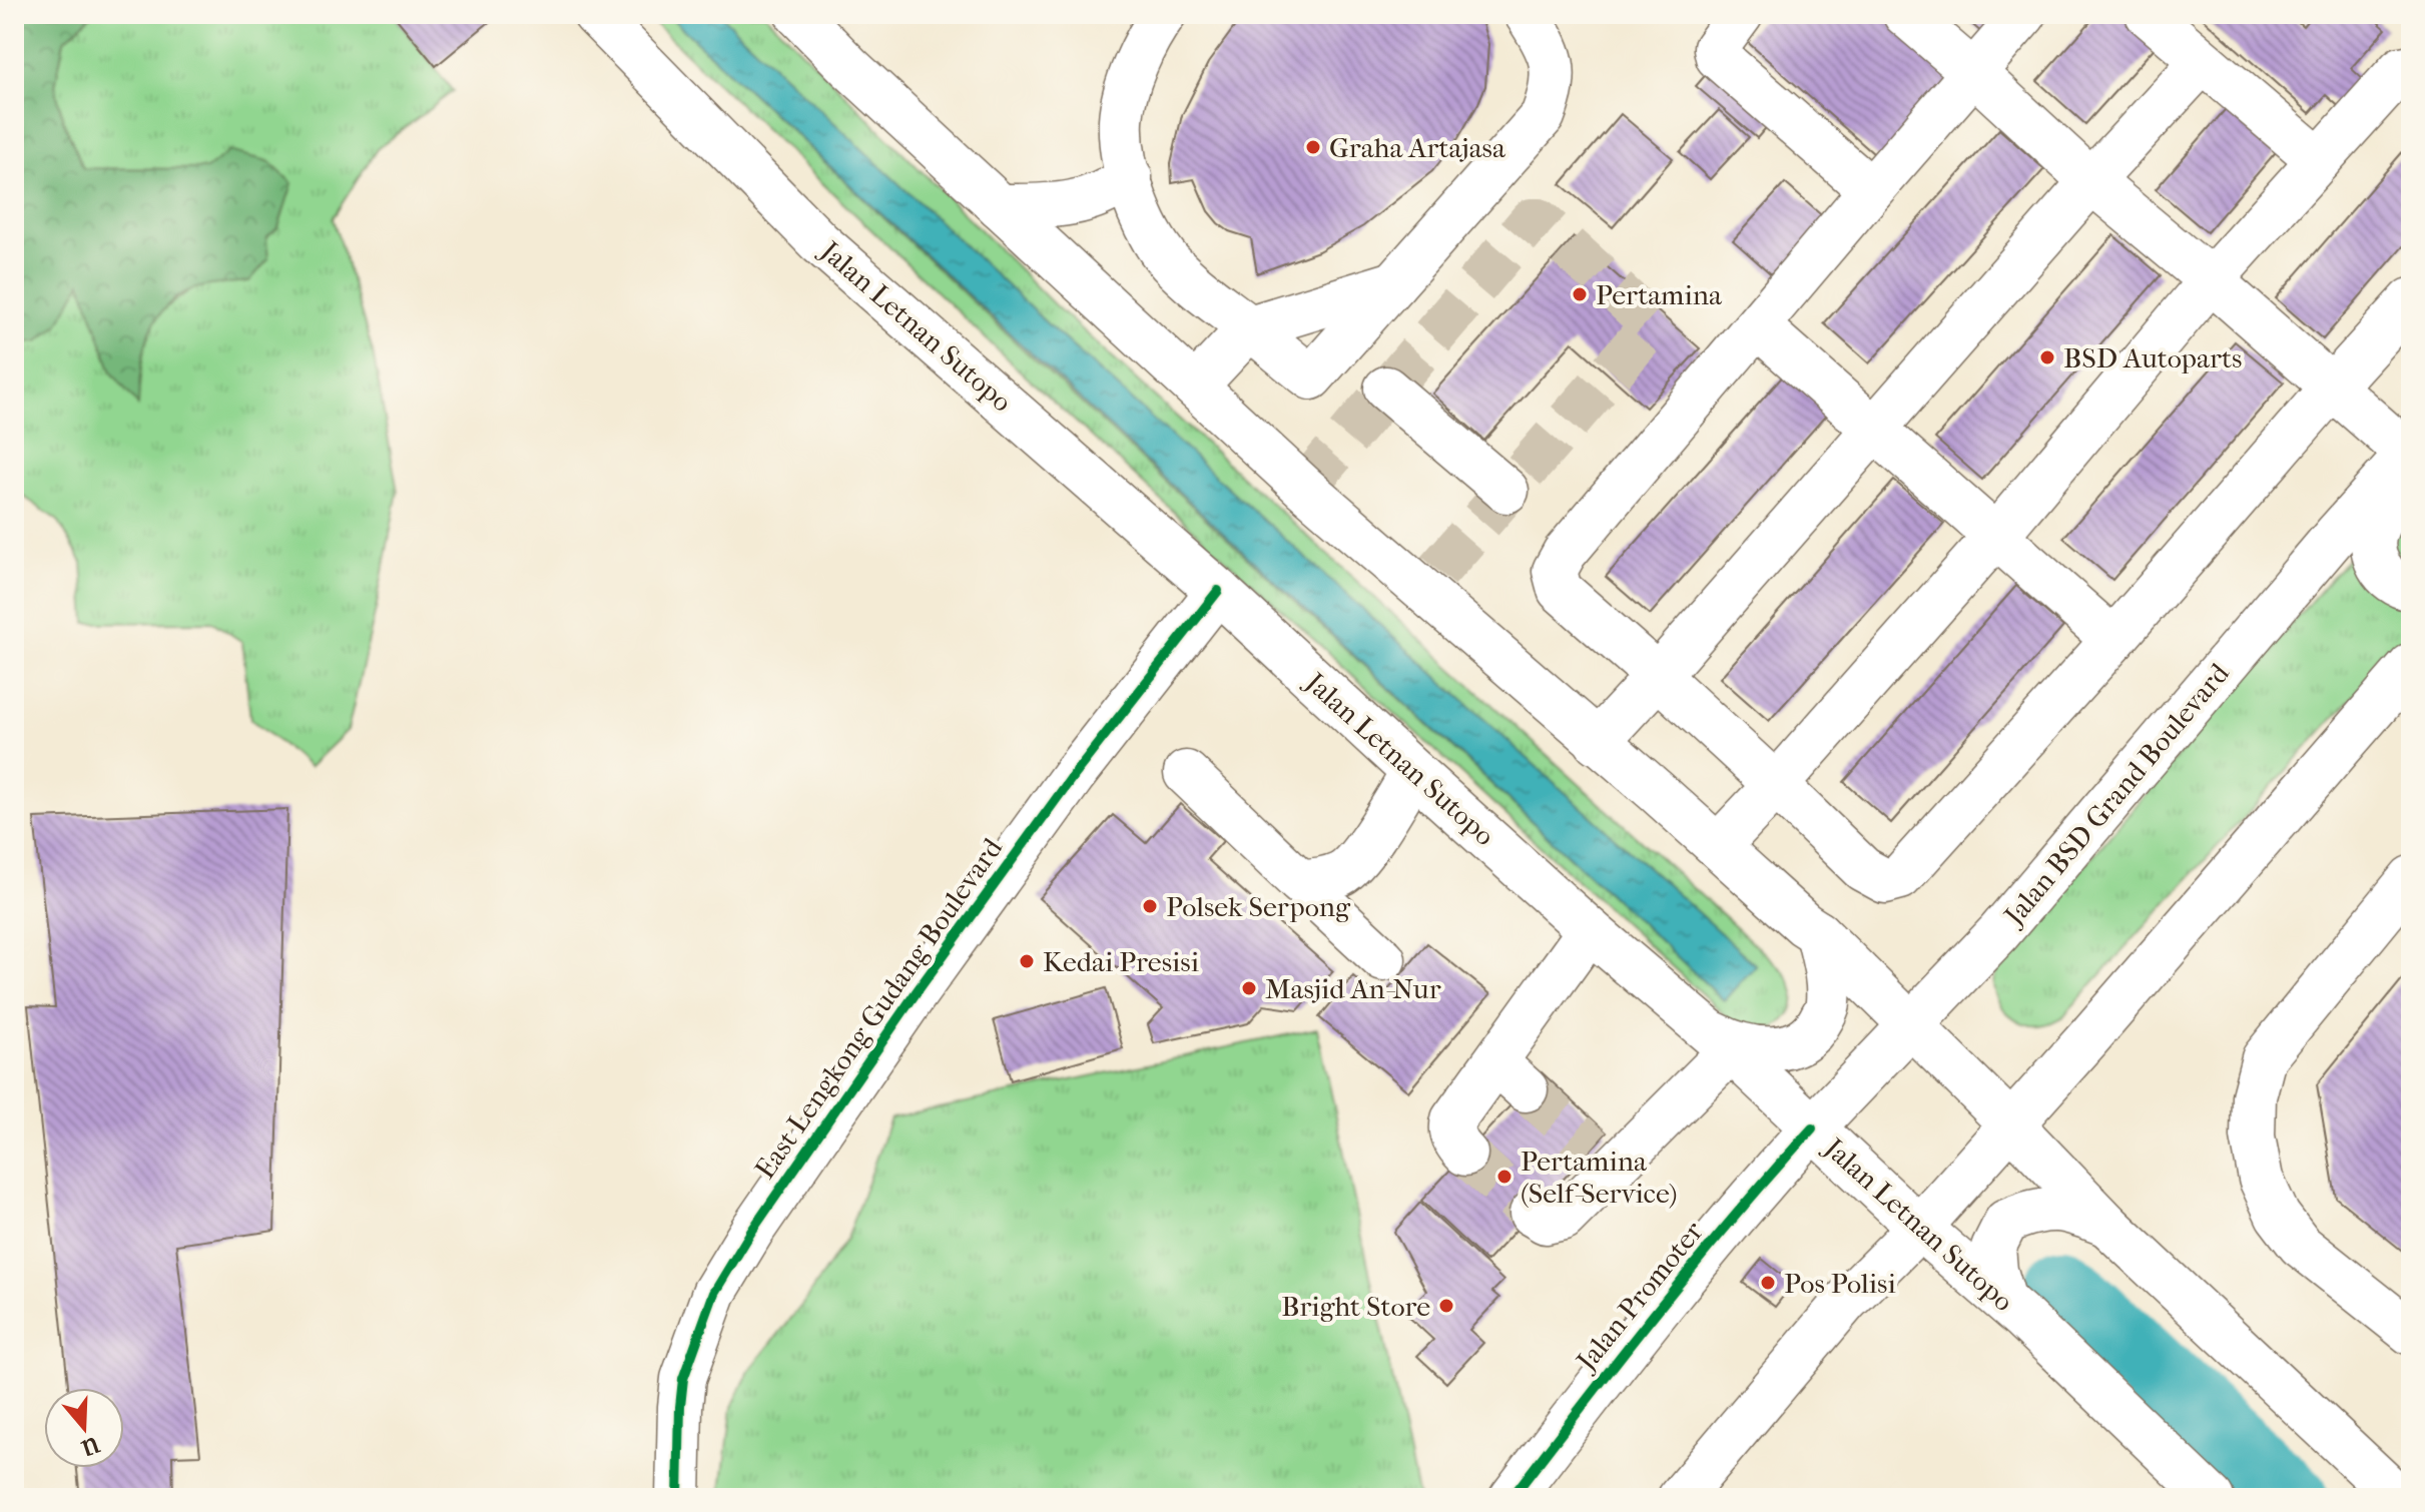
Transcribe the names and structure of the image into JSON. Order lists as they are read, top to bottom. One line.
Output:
{"streets":{"main road":["Jalan Letnan Sutopo","Jalan BSD Grand Boulevard","East Lengkong Gudang Boulevard","Jalan Promoter"]},"crossings":[["Jalan Letnan Sutopo","Jalan BSD Grand Boulevard"],["Jalan Letnan Sutopo","East Lengkong Gudang Boulevard"],["Jalan Letnan Sutopo","Jalan Promoter"],["Jalan BSD Grand Boulevard","Jalan Promoter"]],"places":["Graha Artajasa","Pertamina","BSD Autoparts","Polsek Serpong","Kedai Presisi","Masjid An-Nur","Pertamina (Self-Service)","Pos Polisi","Bright Store"],"north":"bottom"}
